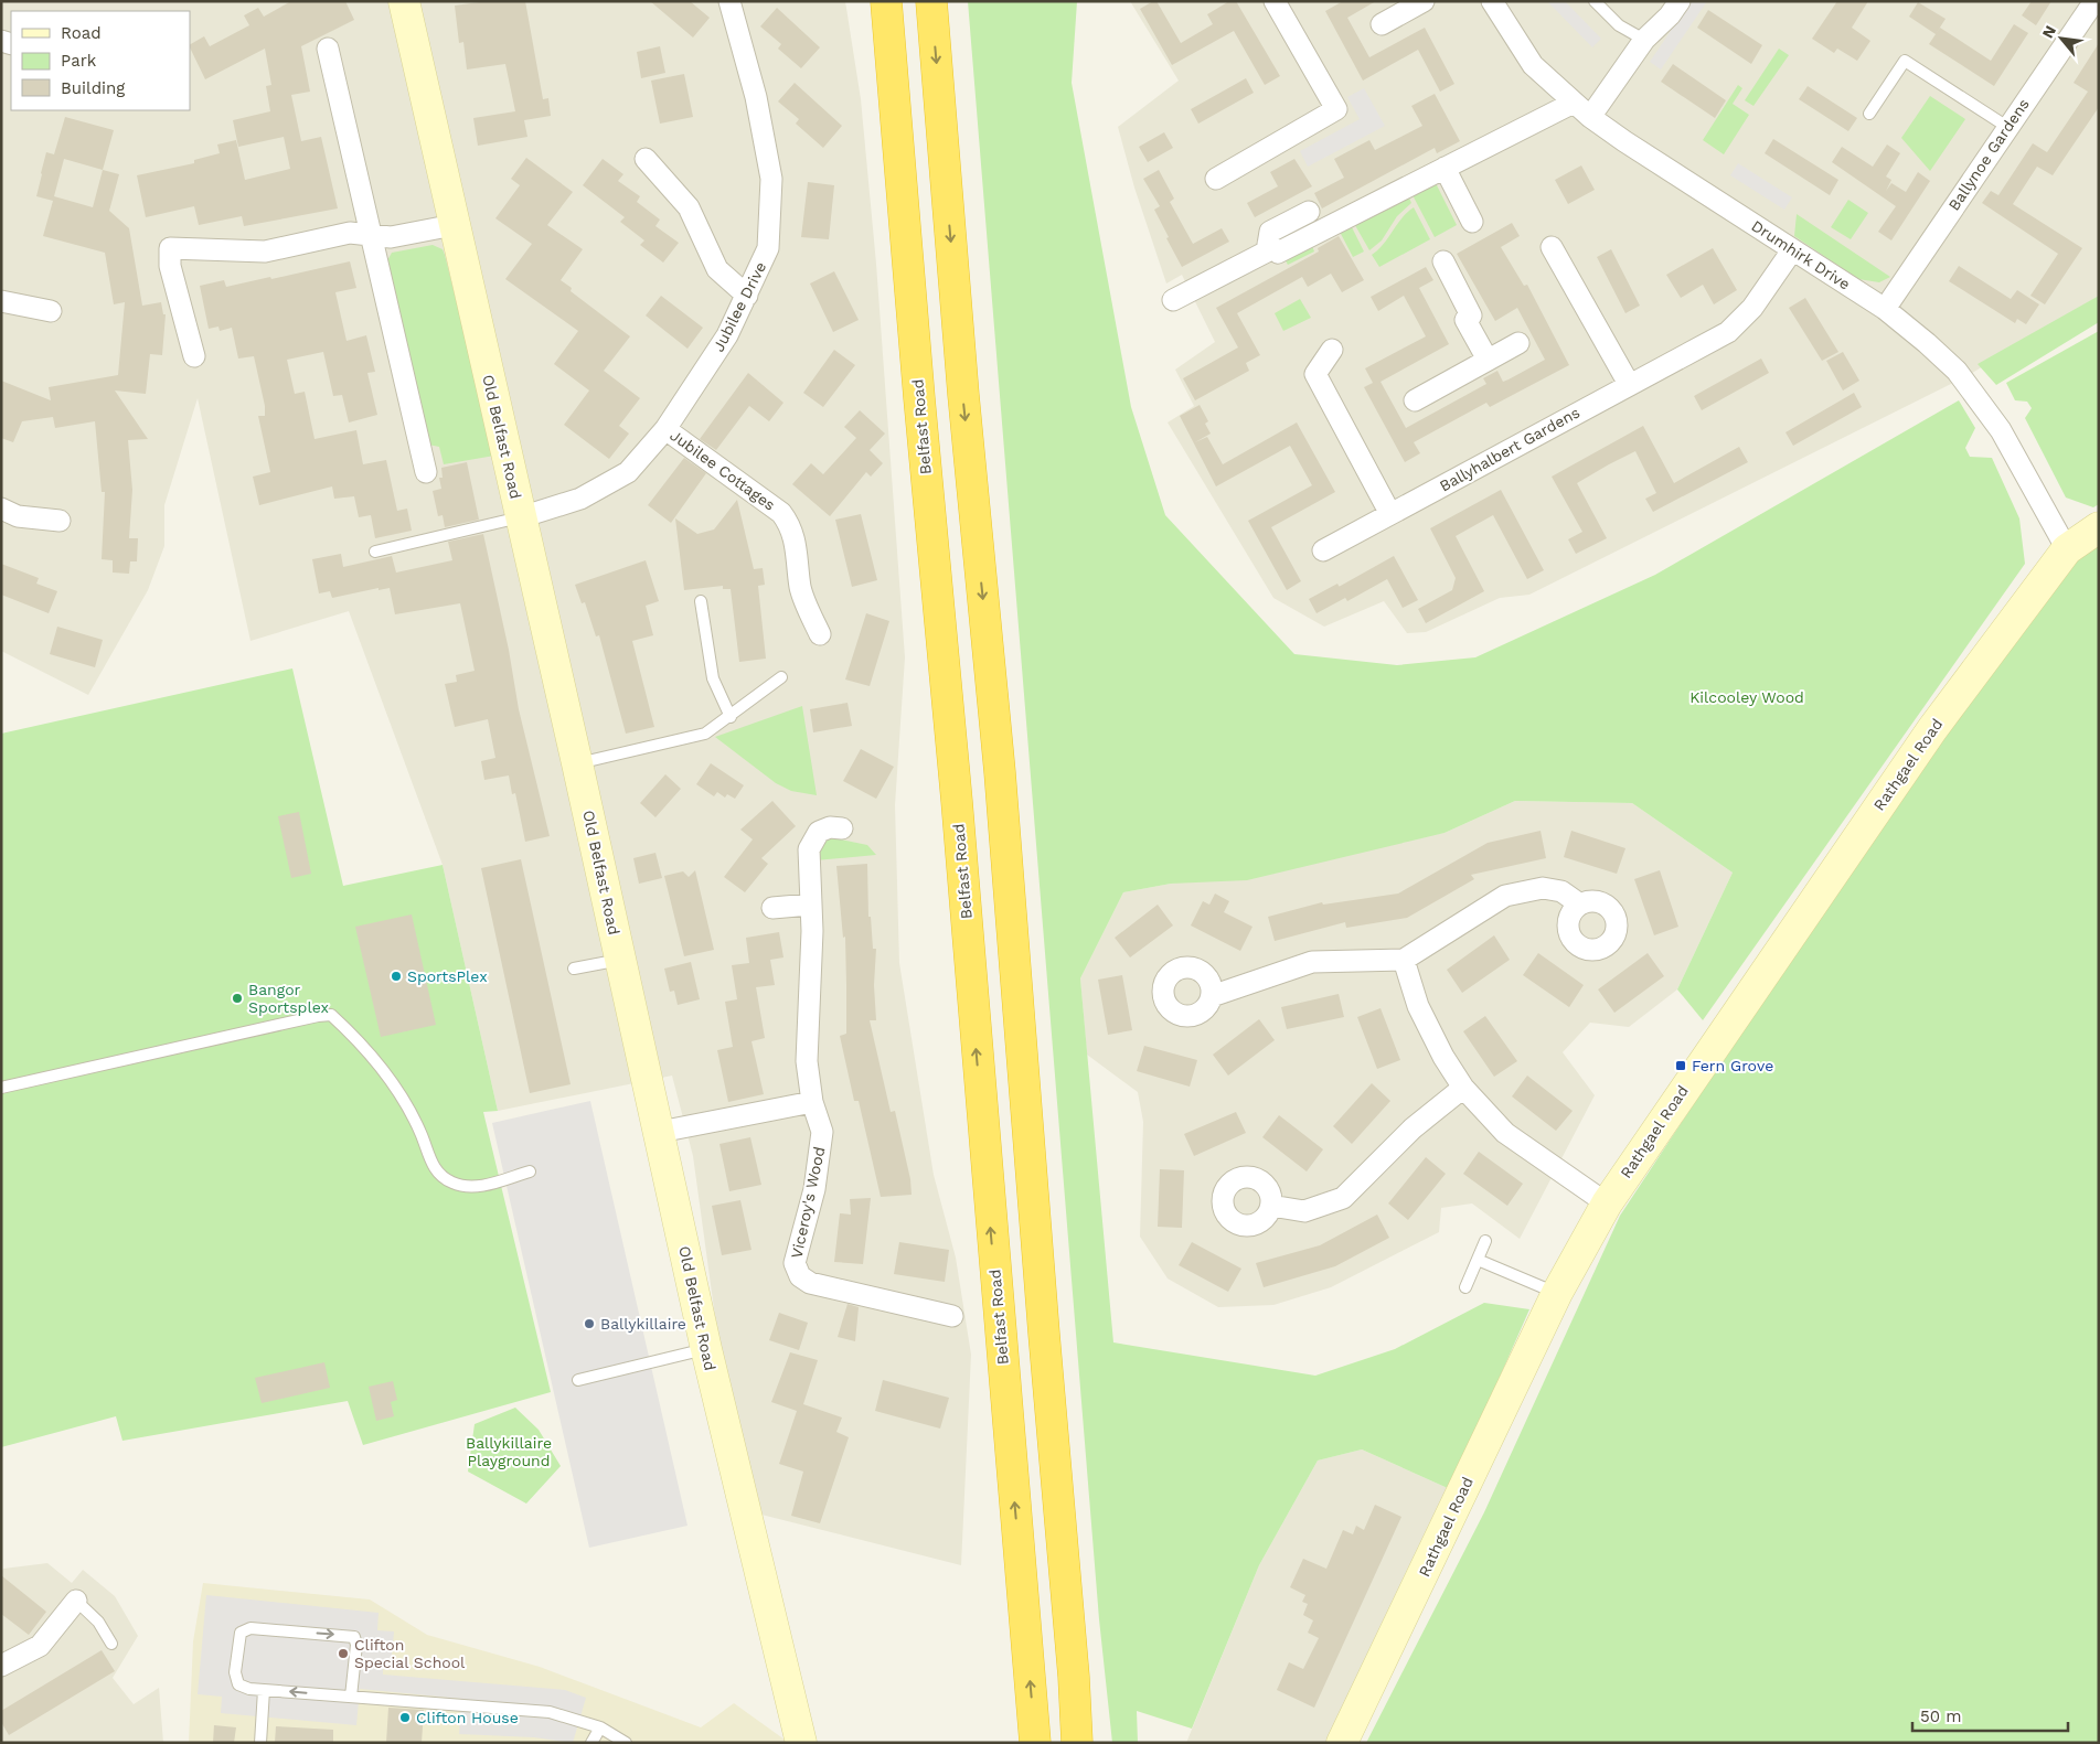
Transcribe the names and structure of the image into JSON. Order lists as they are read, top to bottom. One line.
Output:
{"streets":{"highway":["Belfast Road"],"street":["Ballynoe Gardens","Drumhirk Drive","Jubilee Drive","Old Belfast Road","Ballyhalbert Gardens","Jubilee Cottages","Rathgael Road","Viceroy's Wood"]},"crossings":[["Ballynoe Gardens","Drumhirk Drive"],["Drumhirk Drive","Ballyhalbert Gardens"],["Drumhirk Drive","Rathgael Road"],["Jubilee Drive","Old Belfast Road"],["Jubilee Drive","Jubilee Cottages"]],"parks":["Kilcooley Wood","Ballykillaire Playground"],"places":{"other":["SportsPlex","Bangor Sportsplex","Ballykillaire","Clifton Special School","Clifton House"],"transit":["Fern Grove"]},"legend":["Road","Park","Building"],"scale_bar":"50 m","north":"top left"}
